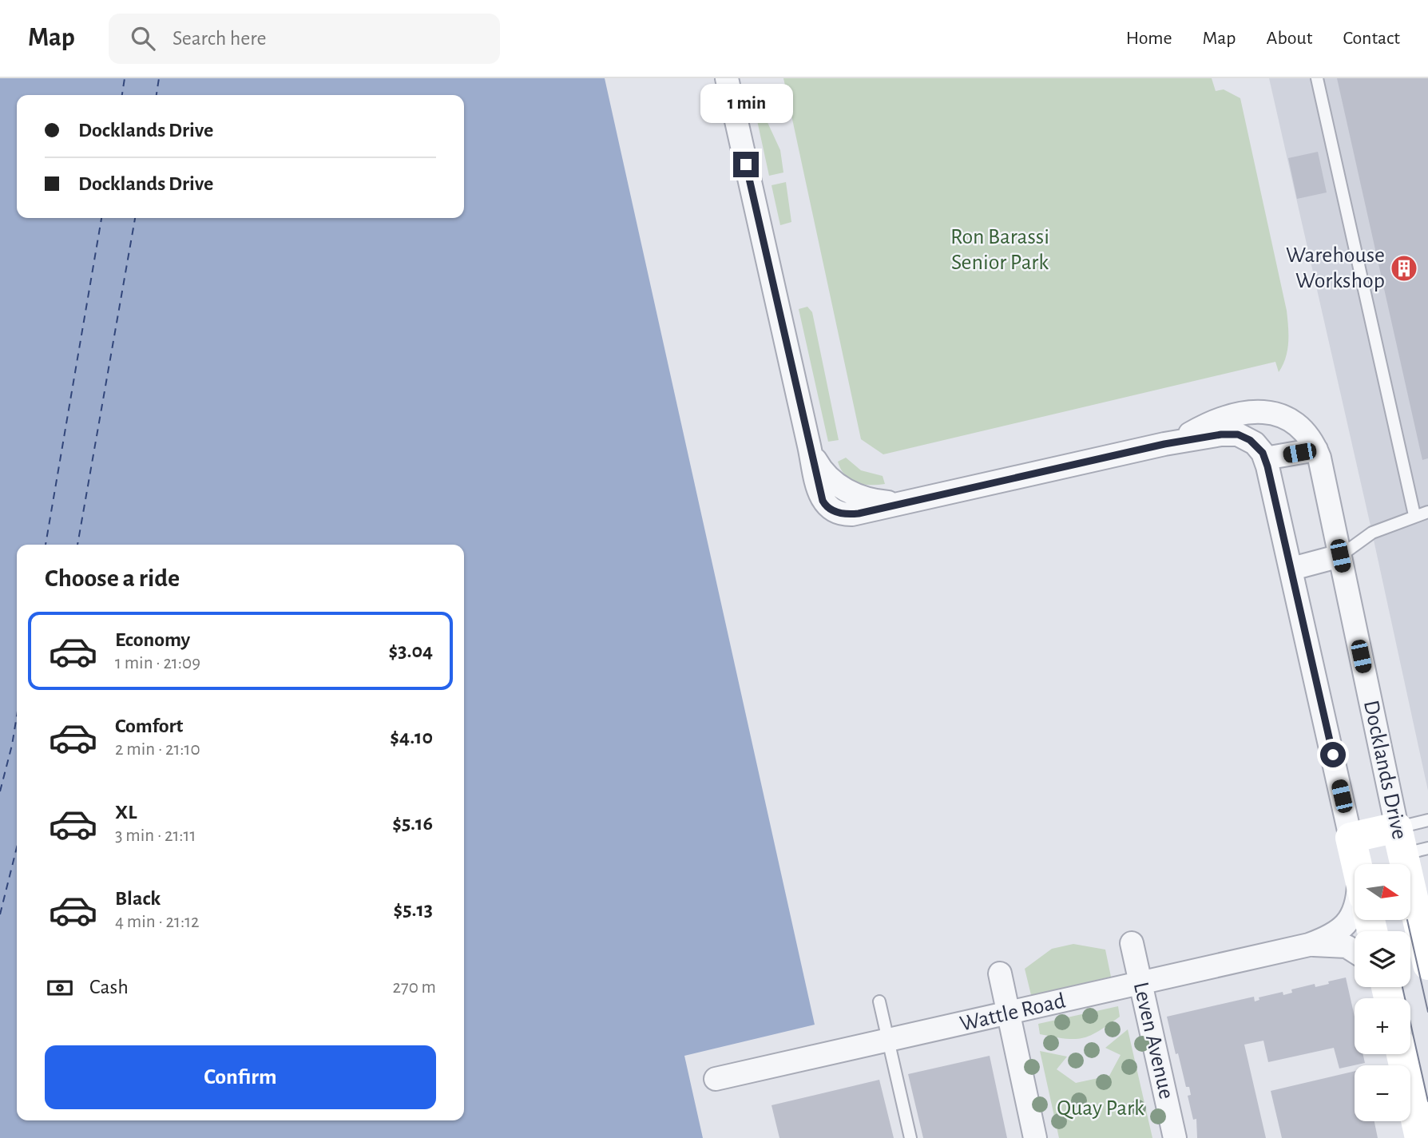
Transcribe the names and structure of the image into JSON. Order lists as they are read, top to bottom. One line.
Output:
{"streets":{"street":["Docklands Drive","Wattle Road","Leven Avenue"]},"crossings":[["Wattle Road","Leven Avenue"]],"parks":["Ron Barassi Senior Park","Quay Park"],"places":{"building":["Warehouse Workshop"]},"north":"right","page":{"header":"Map","search":"Search here","nav":["Home","Map","About","Contact"],"bubble":"1 min","banner":["Docklands Drive","Docklands Drive"],"heading":"Choose a ride","list":[{"name":"Economy","note":"1 min · 21:09","value":"$3.04"},{"name":"Comfort","note":"2 min · 21:10","value":"$4.10"},{"name":"XL","note":"3 min · 21:11","value":"$5.16"},{"name":"Black","note":"4 min · 21:12","value":"$5.13"}],"map_buttons":["+","−"],"pay":["Cash","270 m"],"buttons":"Confirm"}}
